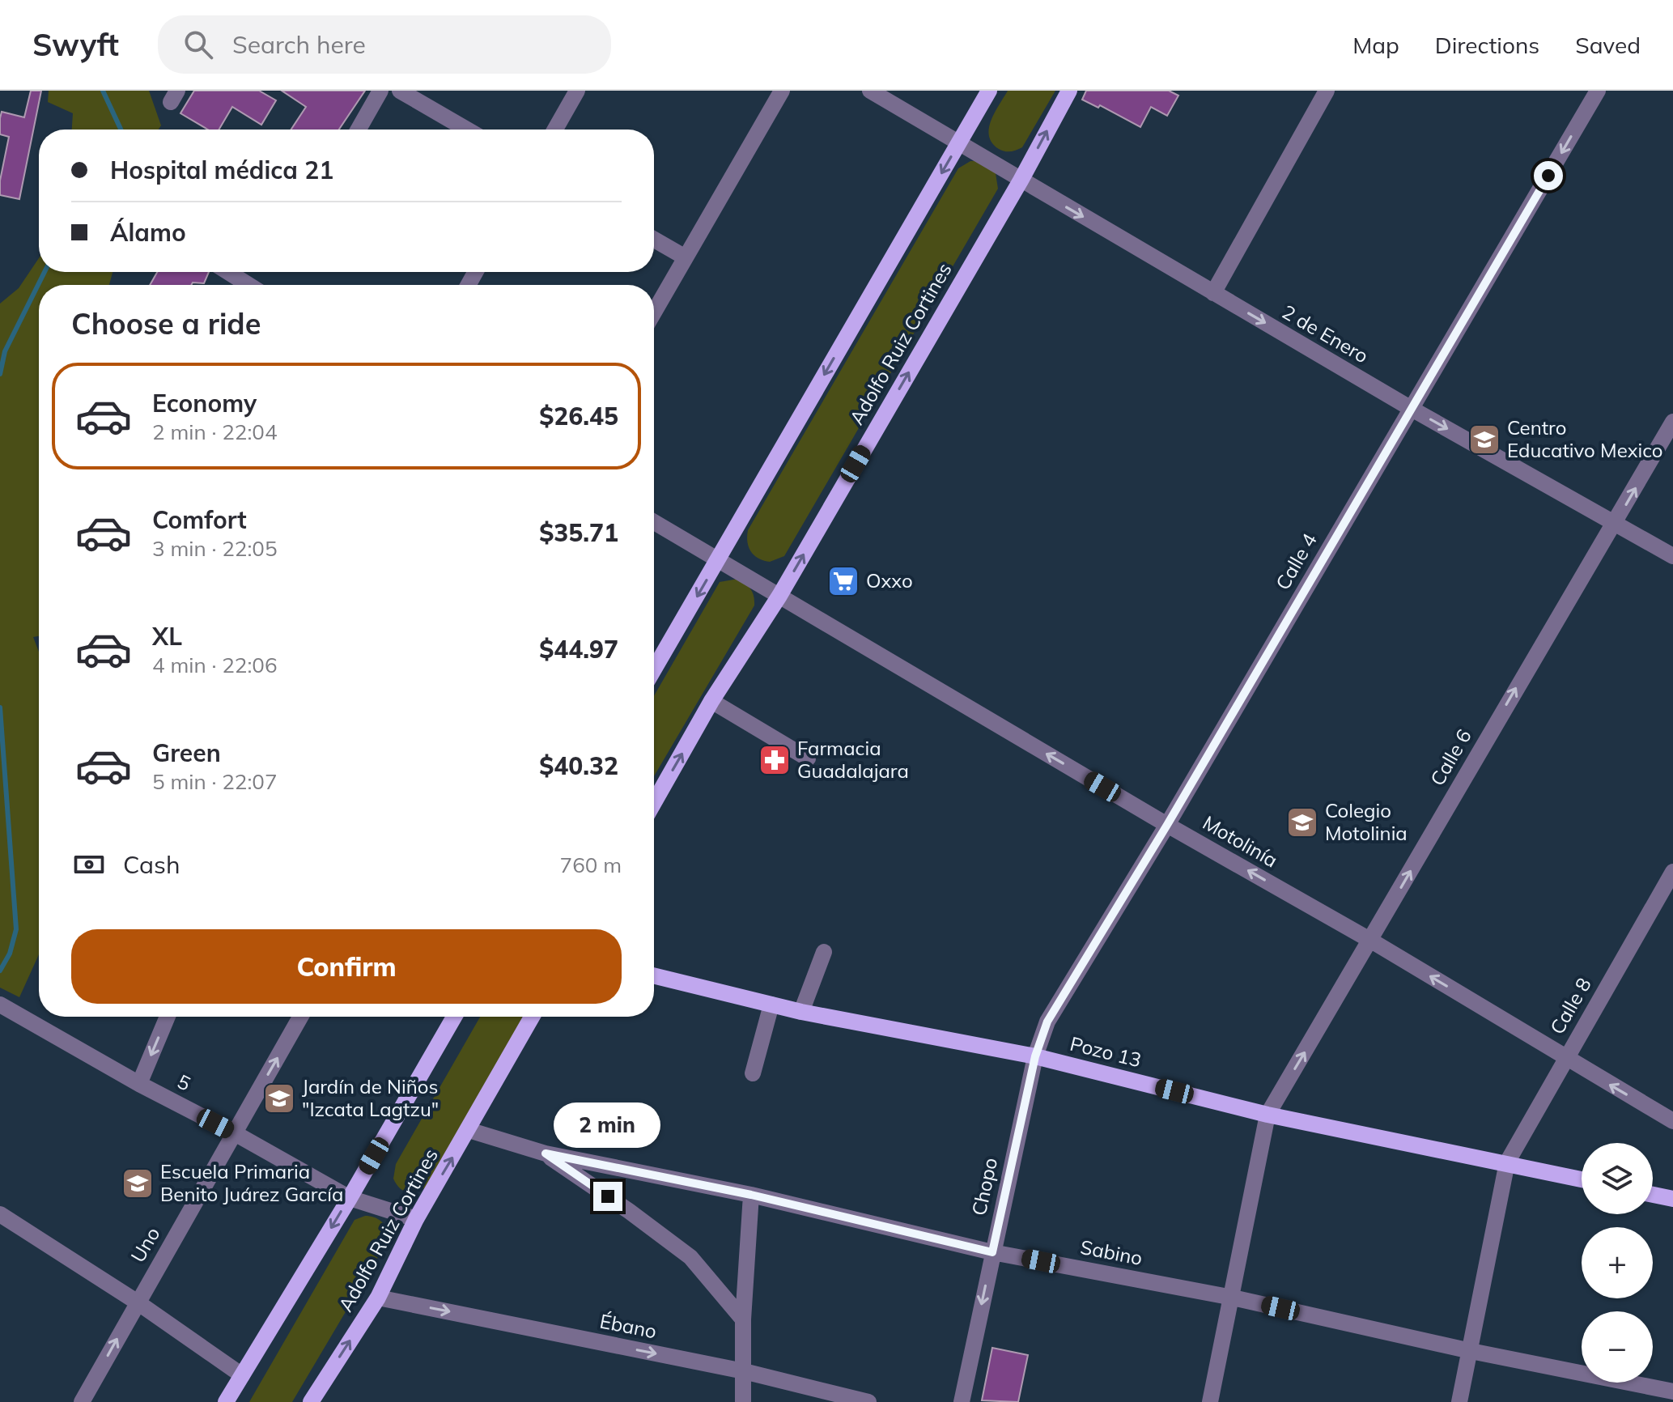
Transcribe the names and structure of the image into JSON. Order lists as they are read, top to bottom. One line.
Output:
{"streets":{"main road":["Adolfo Ruiz Cortines","Pozo 13"],"street":["2 de Enero","Calle 4","Calle 6","Motolinía","Calle 8","5","Chopo","Uno","Sabino","Ébano"]},"crossings":[["2 de Enero","Adolfo Ruiz Cortines"],["2 de Enero","Calle 4"],["2 de Enero","Calle 6"],["Adolfo Ruiz Cortines","Motolinía"],["Adolfo Ruiz Cortines","5"],["Adolfo Ruiz Cortines","Sabino"],["Adolfo Ruiz Cortines","Ébano"],["Calle 4","Motolinía"],["Calle 4","Pozo 13"],["Calle 4","Chopo"],["Calle 6","Motolinía"],["Calle 6","Pozo 13"],["Calle 6","Sabino"],["Motolinía","Calle 8"],["Calle 8","Pozo 13"],["Calle 8","Sabino"],["Pozo 13","Chopo"],["5","Uno"],["Chopo","Sabino"]],"one_way":["2 de Enero","Calle 6","Motolinía","Chopo","Uno","Ébano"],"places":{"school or university":["Centro Educativo Mexico","Colegio Motolinia","Jardín de Niños \"Izcata Lagtzu\"","Escuela Primaria Benito Juárez García"],"supermarket":["Oxxo"],"pharmacy":["Farmacia Guadalajara"]},"page":{"header":"Swyft","search":"Search here","nav":["Map","Directions","Saved"],"banner":["Hospital médica 21","Álamo"],"heading":"Choose a ride","list":[{"name":"Economy","note":"2 min · 22:04","value":"$26.45"},{"name":"Comfort","note":"3 min · 22:05","value":"$35.71"},{"name":"XL","note":"4 min · 22:06","value":"$44.97"},{"name":"Green","note":"5 min · 22:07","value":"$40.32"}],"pay":["Cash","760 m"],"buttons":"Confirm","bubble":"2 min","map_buttons":["+","−"]}}
